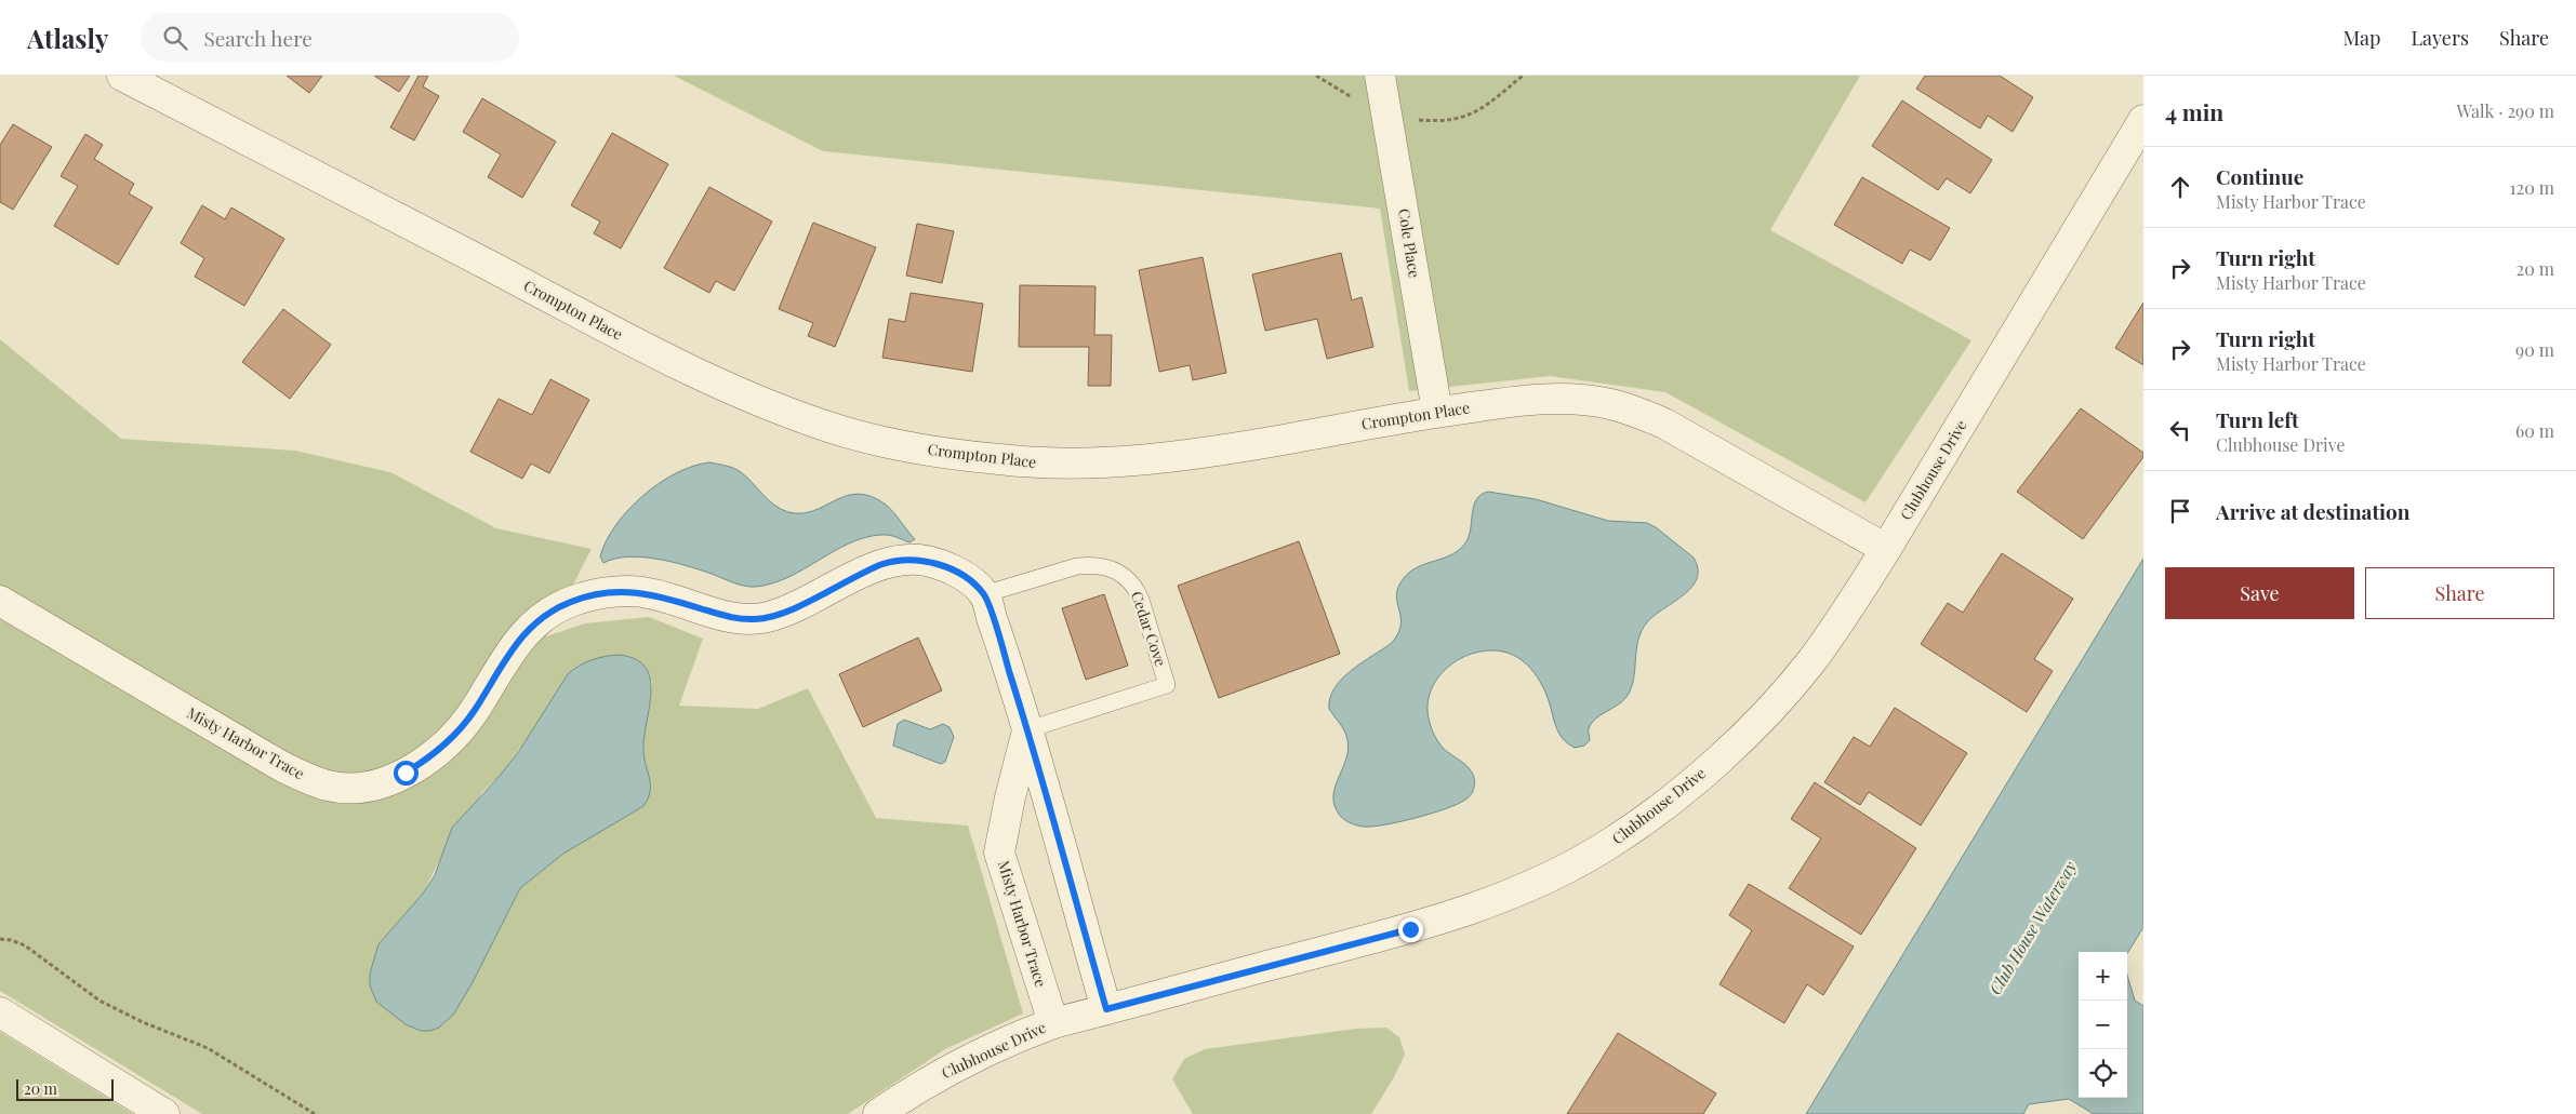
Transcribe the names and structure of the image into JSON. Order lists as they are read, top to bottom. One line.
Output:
{"streets":{"street":["Cole Place","Crompton Place","Clubhouse Drive","Misty Harbor Trace"],"lane":["Cedar Cove"]},"crossings":[["Cole Place","Crompton Place"],["Crompton Place","Clubhouse Drive"],["Clubhouse Drive","Misty Harbor Trace"],["Cedar Cove","Misty Harbor Trace"]],"water":["Club House Waterway"],"scale_bar":"20 m","page":{"header":"Atlasly","search":"Search here","nav":["Map","Layers","Share"],"heading":["4 min","Walk · 290 m"],"list":[["Continue","Misty Harbor Trace","120 m"],["Turn right","Misty Harbor Trace","20 m"],["Turn right","Misty Harbor Trace","90 m"],["Turn left","Clubhouse Drive","60 m"],"Arrive at destination"],"buttons":["Save","Share"],"map_buttons":["+","−"],"scale":"20 m"}}
